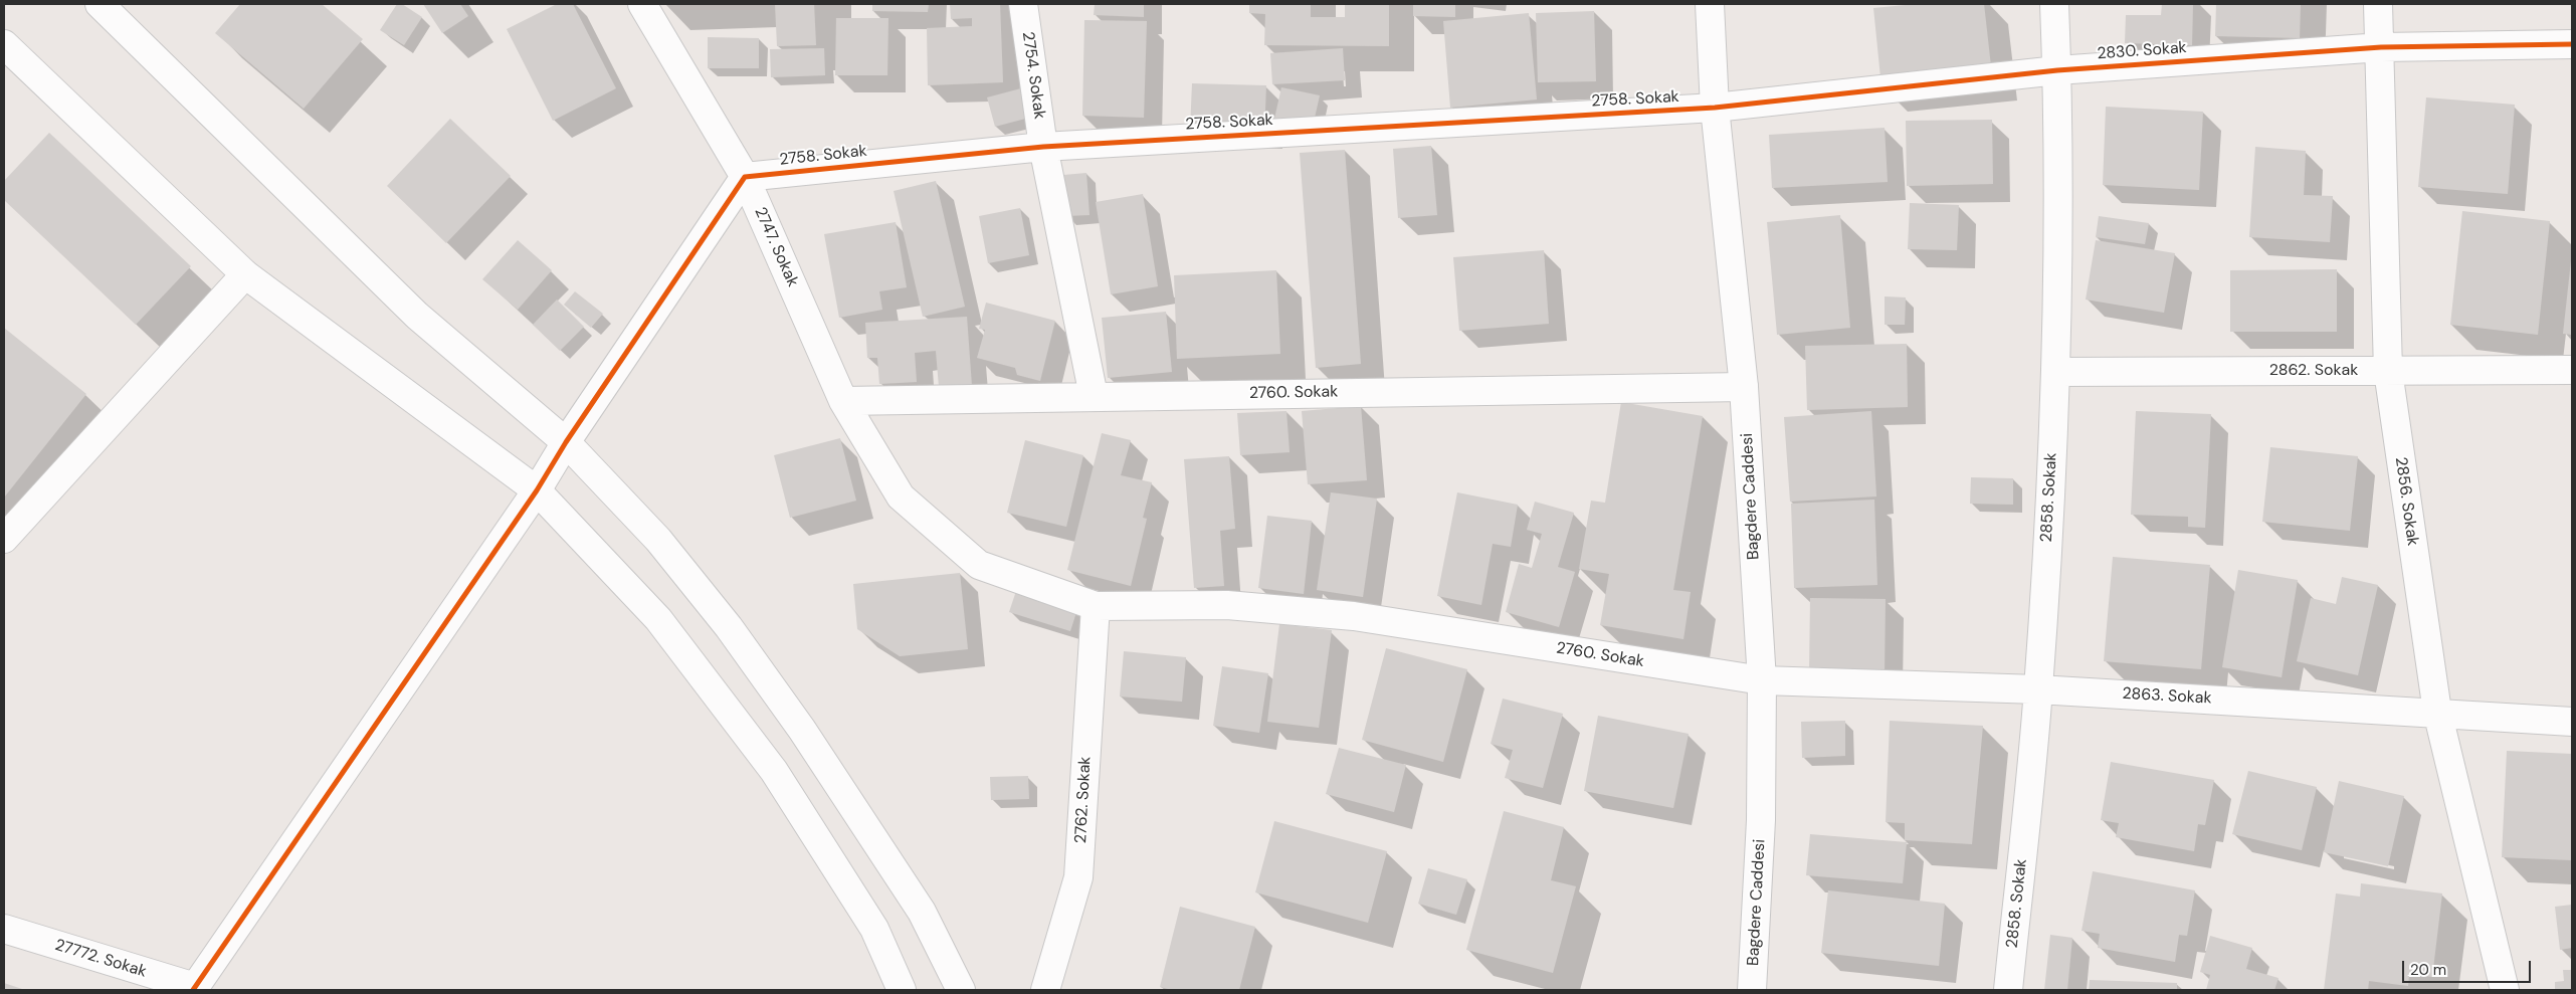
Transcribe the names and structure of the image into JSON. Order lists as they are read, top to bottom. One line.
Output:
{"streets":{"street":["2830. Sokak","2754. Sokak","2758. Sokak","2747. Sokak","2862. Sokak","2760. Sokak","Bagdere Caddesi","2858. Sokak","2856. Sokak","2863. Sokak","2762. Sokak","27772. Sokak"]},"crossings":[["2830. Sokak","2758. Sokak"],["2830. Sokak","Bagdere Caddesi"],["2830. Sokak","2858. Sokak"],["2830. Sokak","2856. Sokak"],["2754. Sokak","2758. Sokak"],["2754. Sokak","2760. Sokak"],["2758. Sokak","2747. Sokak"],["2758. Sokak","Bagdere Caddesi"],["2747. Sokak","2760. Sokak"],["2862. Sokak","2858. Sokak"],["2862. Sokak","2856. Sokak"],["2760. Sokak","Bagdere Caddesi"],["2760. Sokak","2863. Sokak"],["2760. Sokak","2762. Sokak"],["Bagdere Caddesi","2863. Sokak"],["2858. Sokak","2863. Sokak"],["2856. Sokak","2863. Sokak"]],"scale_bar":"20 m"}
